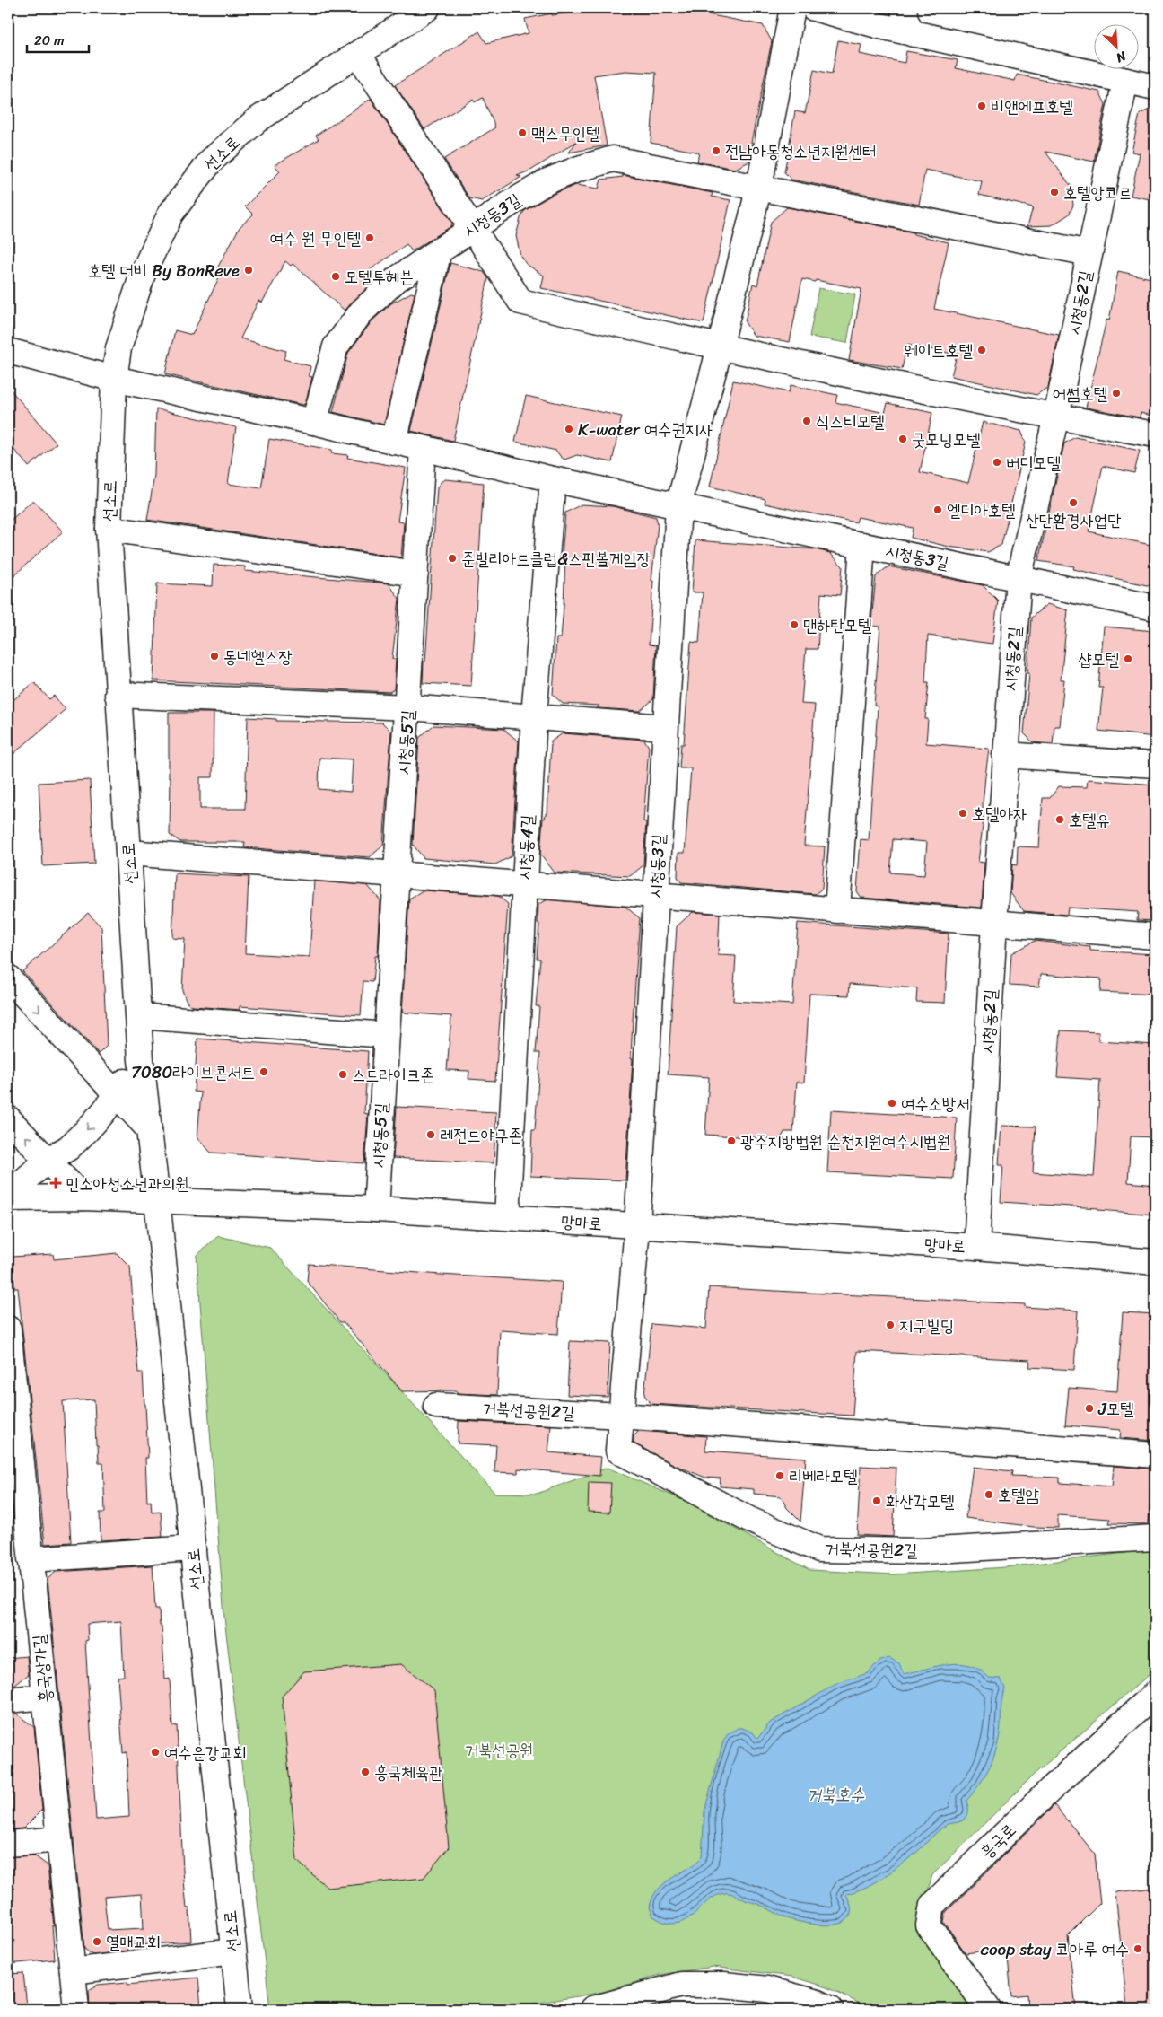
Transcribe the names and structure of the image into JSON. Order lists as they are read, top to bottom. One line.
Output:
{"streets":{"street":["선소로","시청동3길","시청동2길","시청동5길","시청동4길","망마로","거북선공원2길","흥국상가길","흥국로"]},"crossings":[["선소로","망마로"],["시청동3길","시청동2길"],["시청동3길","망마로"],["시청동3길","거북선공원2길"],["시청동2길","망마로"],["시청동5길","망마로"],["시청동4길","망마로"],["망마로","거북선공원2길"]],"water":["거북호수"],"parks":["거북선공원"],"places":{"other":["비앤에프호텔","맥스무인텔","전남아동청소년지원센터","호텔앙코르","여수 원 무인텔","호텔 더비 By BonReve","모텔투헤븐","웨이트호텔","어썸호텔","식스티모텔","K-water 여수권지사","굿모닝모텔","버디모텔","산단환경사업단","엘디아호텔","준빌리아드클럽&스핀볼게임장","맨하탄모텔","동네헬스장","샵모텔","호텔야자","호텔유","7080라이브콘서트","스트라이크존","여수소방서","레전드야구존","광주지방법원 순천지원여수시법원","지구빌딩","J모텔","리베라모텔","호텔얌","화산각모텔","여수은강교회","흥국체육관","열매교회","coop stay 코아루 여수"],"health":["민소아청소년과의원"]},"scale_bar":"20 m","north":"bottom right"}
